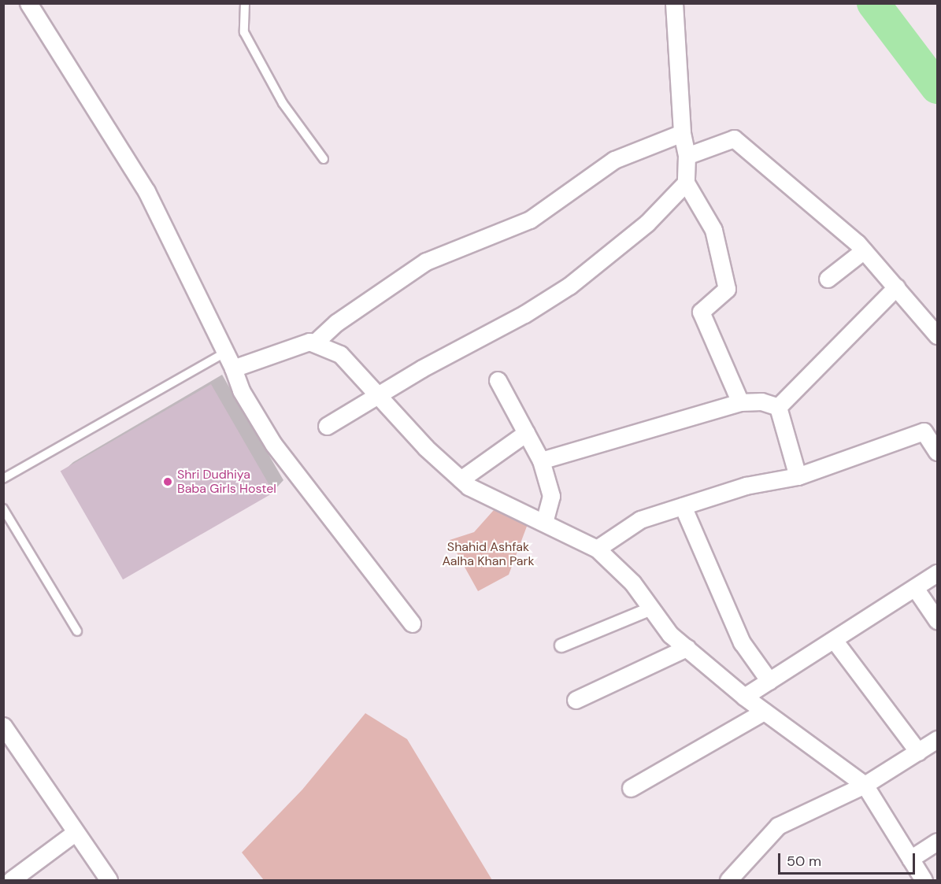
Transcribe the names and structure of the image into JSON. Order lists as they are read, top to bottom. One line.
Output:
{"parks":["Shahid Ashfak Aalha Khan Park"],"places":["Shri Dudhiya Baba Girls Hostel"],"scale_bar":"50 m"}
